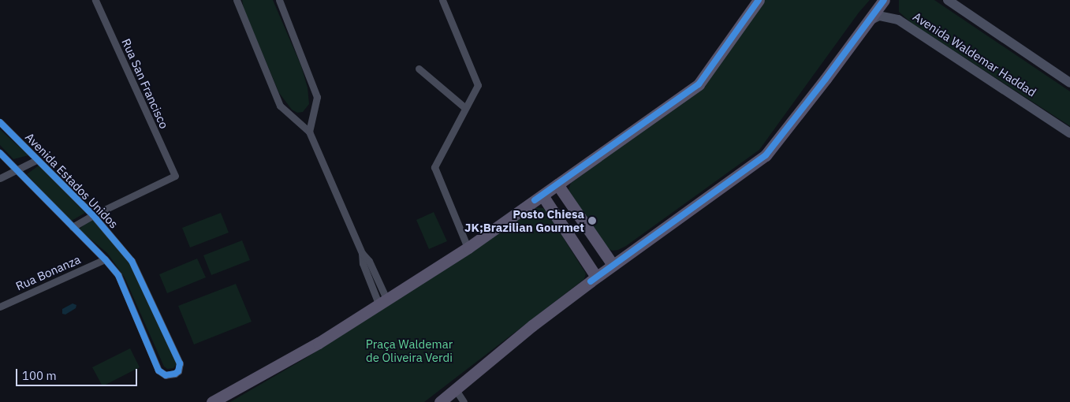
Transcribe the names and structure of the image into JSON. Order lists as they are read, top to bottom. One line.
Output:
{"streets":{"main road":["Avenida Waldemar Haddad"],"street":["Rua San Francisco","Avenida Estados Unidos","Rua Bonanza"]},"crossings":[["Rua San Francisco","Avenida Estados Unidos"],["Avenida Estados Unidos","Rua Bonanza"]],"parks":["Praça Waldemar de Oliveira Verdi"],"places":["Posto Chiesa JK;Brazilian Gourmet"],"scale_bar":"100 m"}
